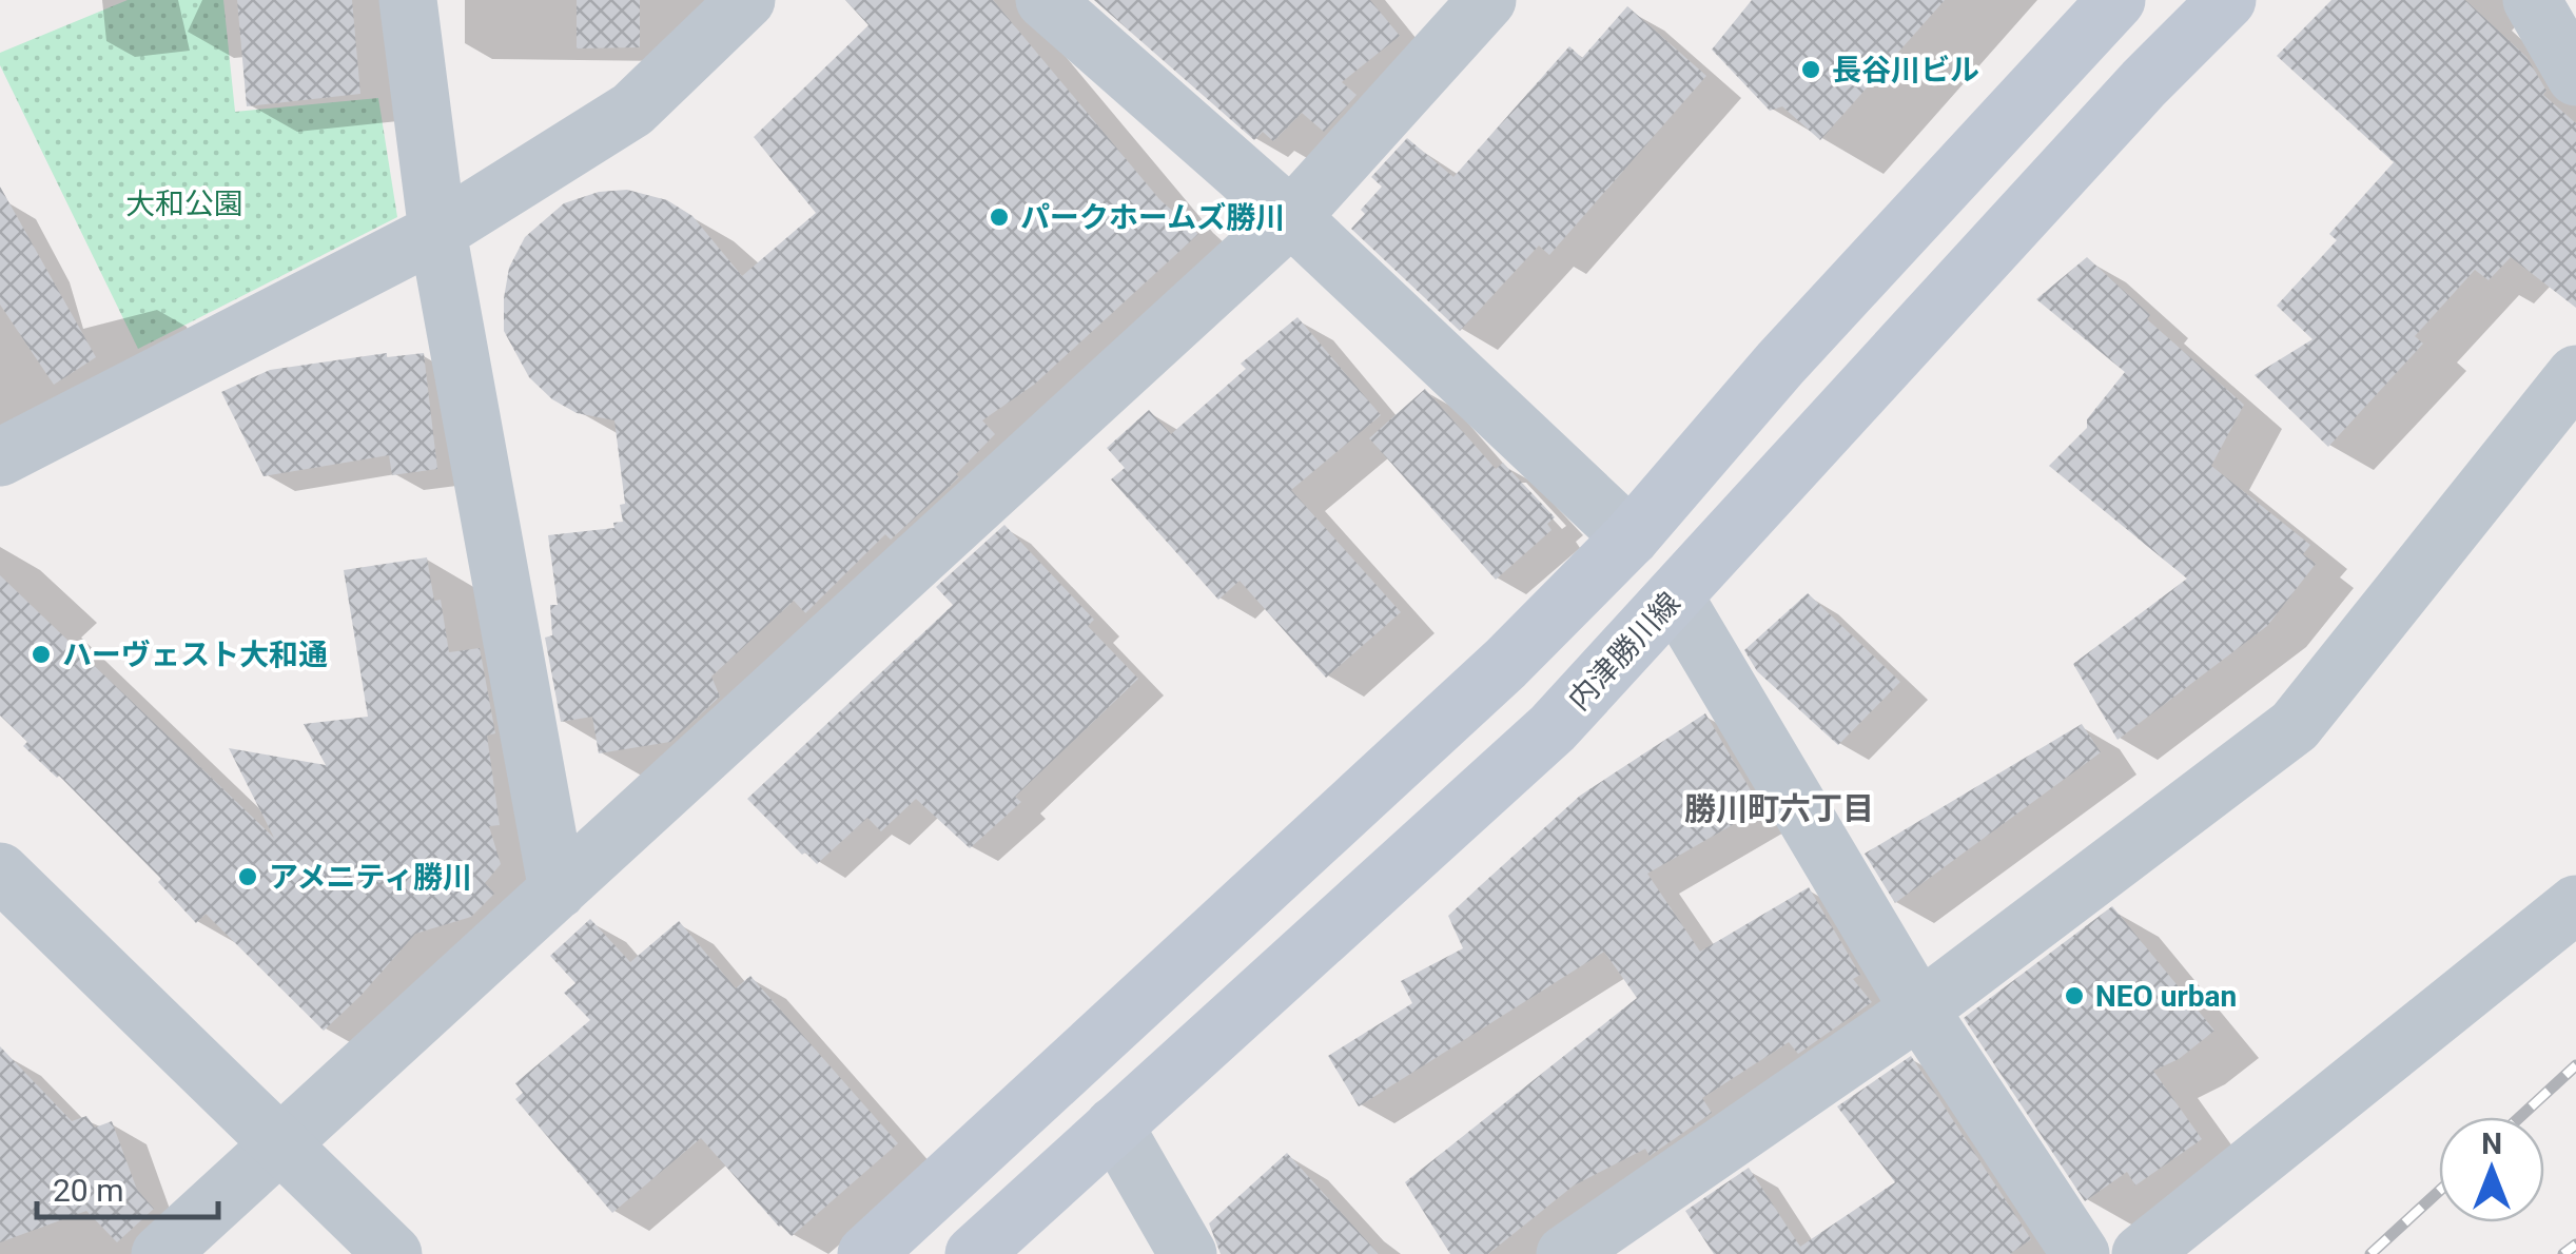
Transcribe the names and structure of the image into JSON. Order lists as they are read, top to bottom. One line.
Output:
{"streets":{"main road":["内津勝川線"]},"districts":["勝川町六丁目"],"parks":["大和公園"],"places":["長谷川ビル","パークホームズ勝川","ハーヴェスト大和通","アメニティ勝川","NEO urban"],"scale_bar":"20 m","north":"top"}
